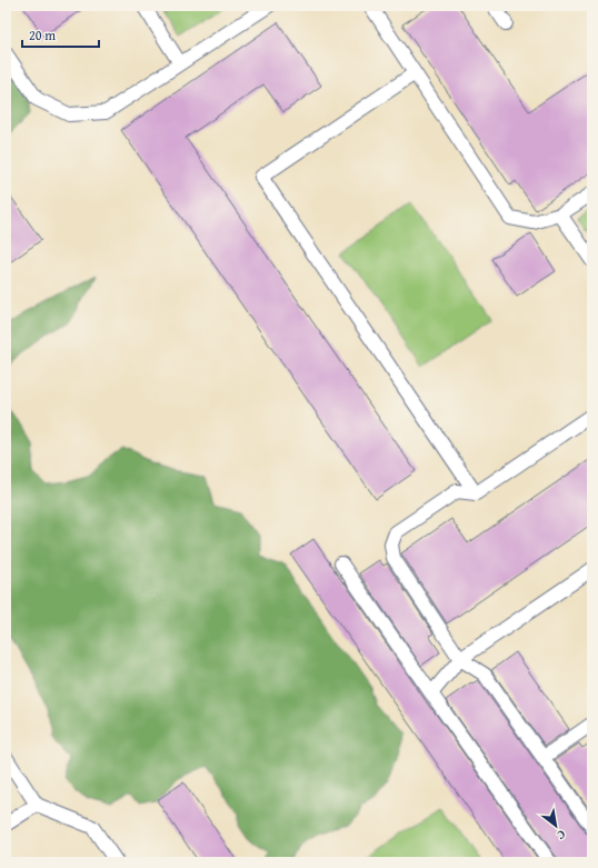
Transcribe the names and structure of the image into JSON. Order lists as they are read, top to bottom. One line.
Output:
{"scale_bar":"20 m","north":"bottom right"}
